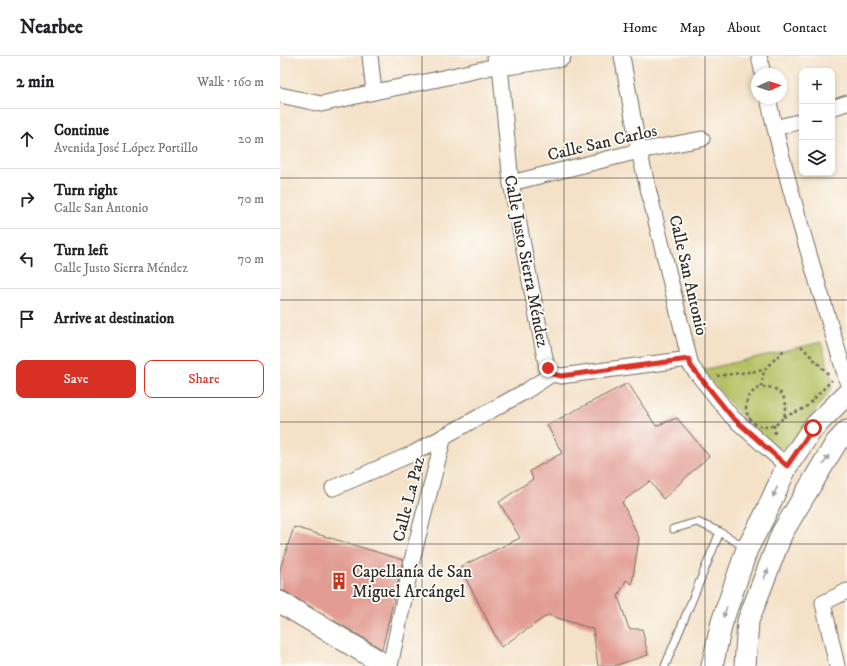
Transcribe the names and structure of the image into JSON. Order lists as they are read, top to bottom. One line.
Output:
{"streets":{"street":["Calle San Carlos","Calle Justo Sierra Méndez","Calle San Antonio","Calle La Paz"]},"crossings":[["Calle San Carlos","Calle Justo Sierra Méndez"],["Calle San Carlos","Calle San Antonio"]],"places":{"building":["Capellanía de San Miguel Arcángel"]},"north":"right","page":{"header":"Nearbee","nav":["Home","Map","About","Contact"],"heading":["2 min","Walk · 160 m"],"map_buttons":["+","−"],"list":[["Continue","Avenida José López Portillo","20 m"],["Turn right","Calle San Antonio","70 m"],["Turn left","Calle Justo Sierra Méndez","70 m"],"Arrive at destination"],"buttons":["Save","Share"]}}
